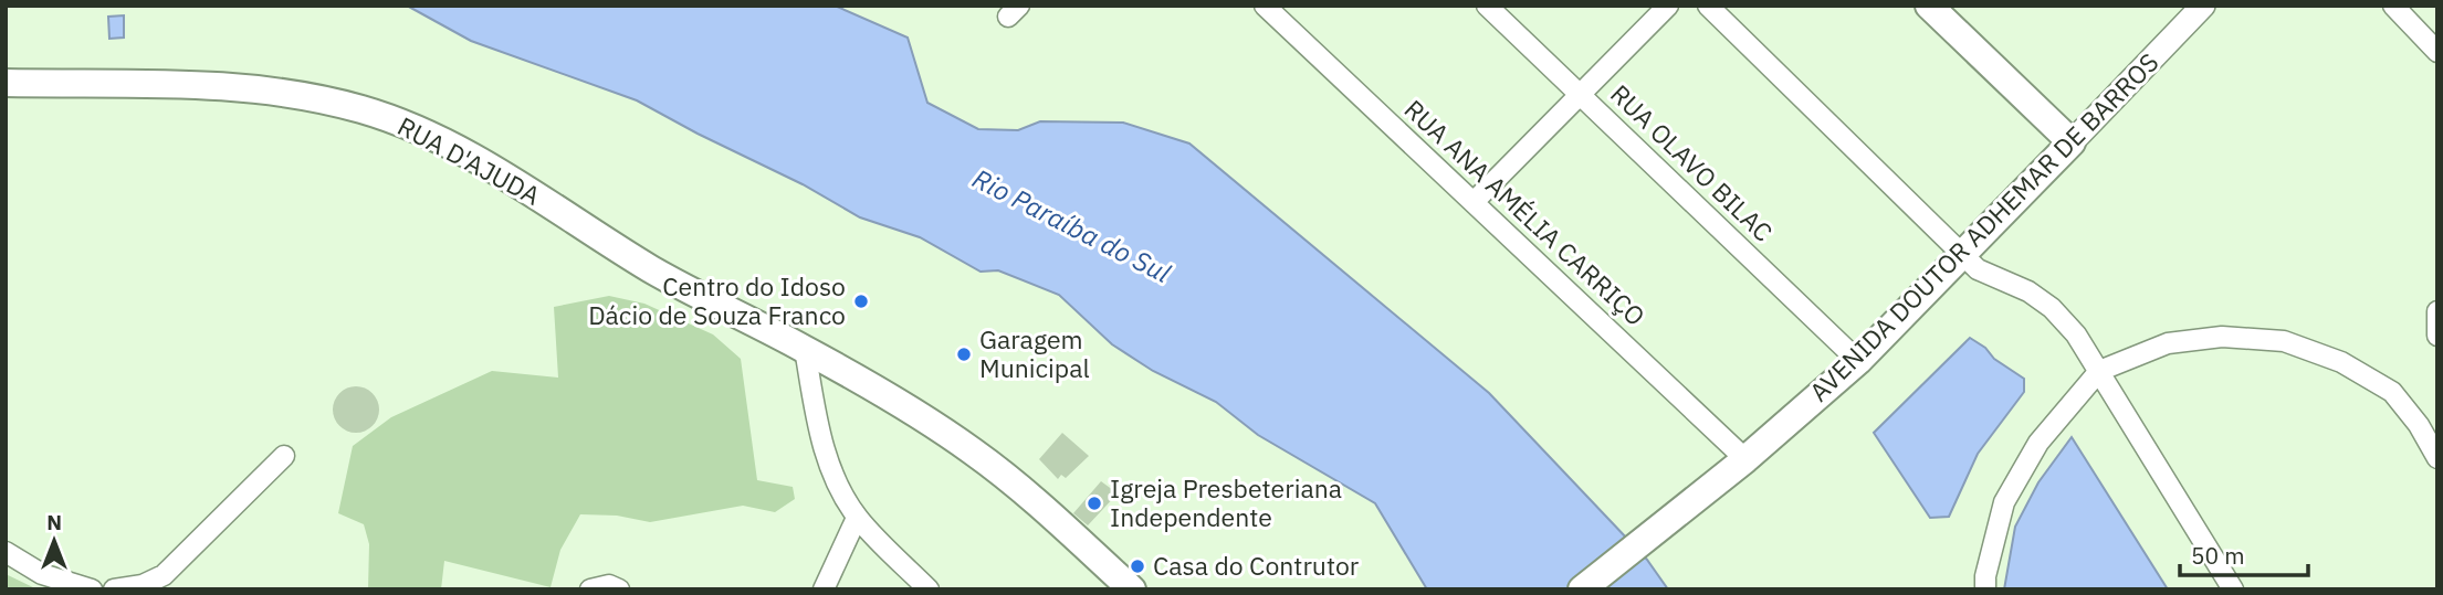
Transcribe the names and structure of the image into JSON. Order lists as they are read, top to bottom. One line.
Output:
{"streets":{"main road":["RUA D'AJUDA","AVENIDA DOUTOR ADHEMAR DE BARROS"],"street":["RUA OLAVO BILAC","RUA ANA AMÉLIA CARRIÇO"]},"crossings":[["RUA OLAVO BILAC","AVENIDA DOUTOR ADHEMAR DE BARROS"],["RUA ANA AMÉLIA CARRIÇO","AVENIDA DOUTOR ADHEMAR DE BARROS"]],"water":["Rio Paraíba do Sul"],"places":["Centro do Idoso Dácio de Souza Franco","Garagem Municipal","Igreja Presbeteriana Independente","Casa do Contrutor"],"scale_bar":"50 m","north":"top"}
